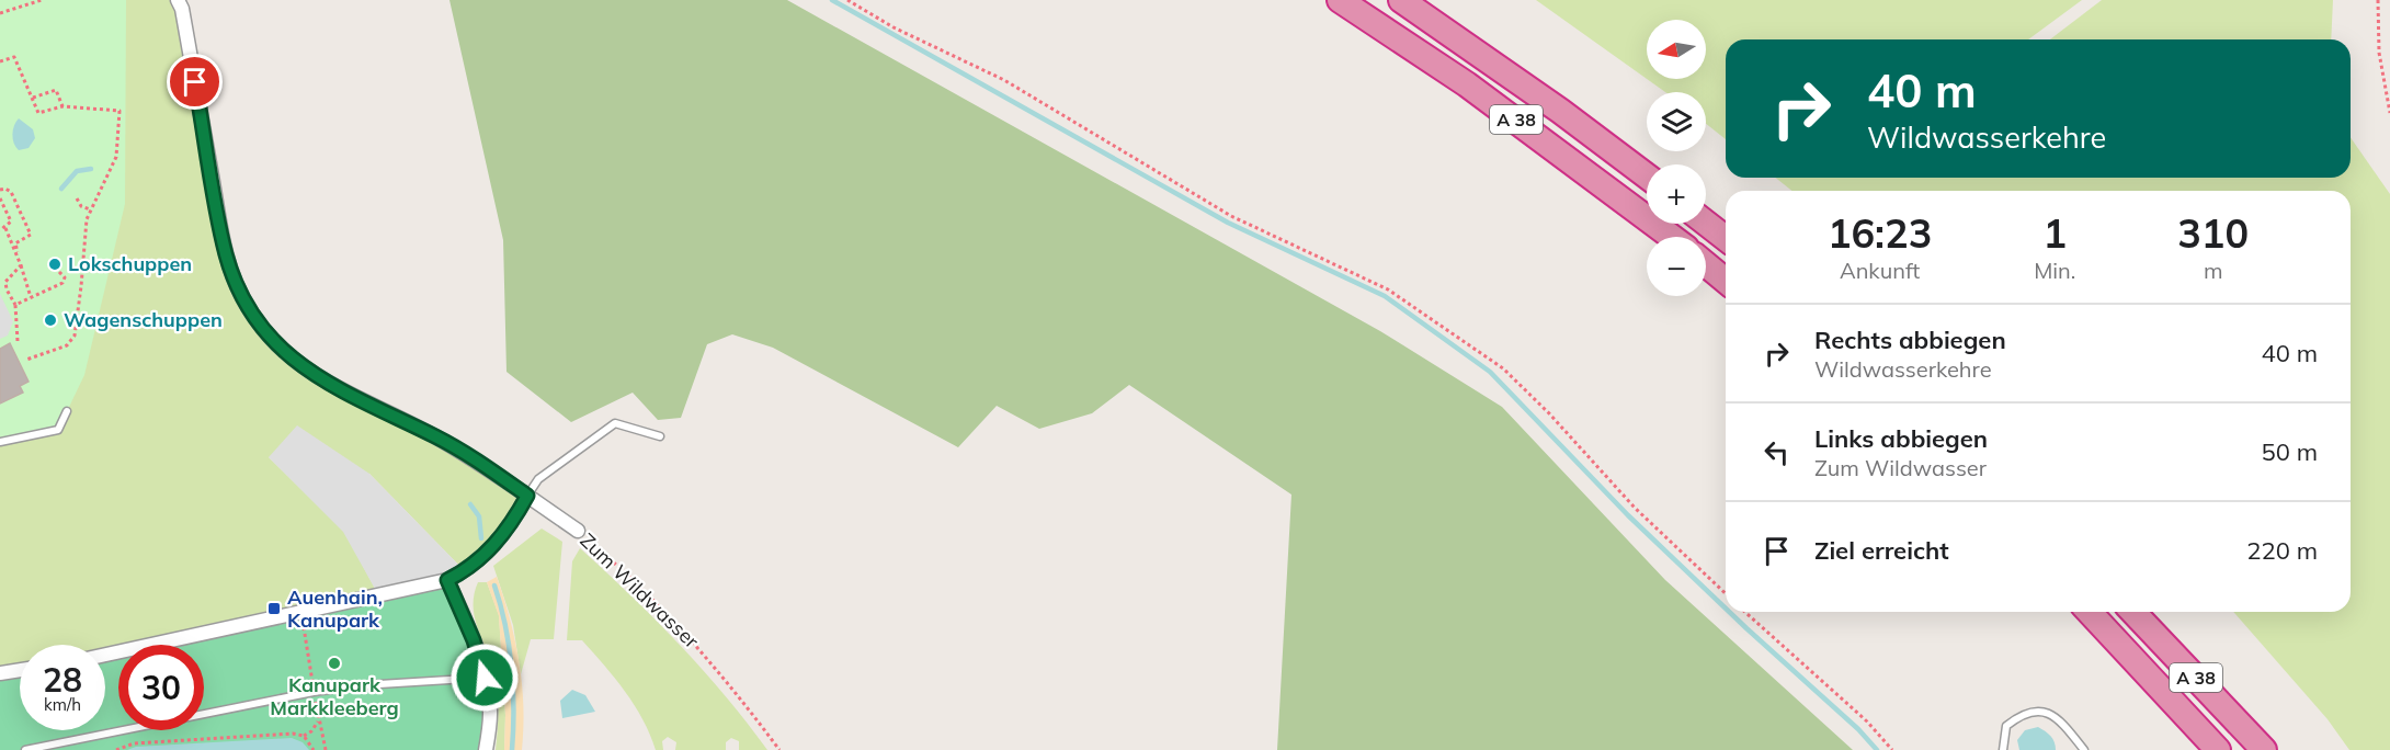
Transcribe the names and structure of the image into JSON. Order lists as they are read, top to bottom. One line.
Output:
{"streets":{"highway":["A 38"],"street":["Zum Wildwasser"]},"places":{"other":["Lokschuppen","Wagenschuppen","Kanupark Markkleeberg"],"transit":["Auenhain, Kanupark"]},"north":"left","page":{"map_buttons":["+","−"],"turn":["40 m","Wildwasserkehre"],"eta":["16:23","Ankunft","1","Min.","310","m"],"list":[{"name":"Rechts abbiegen","note":"Wildwasserkehre","value":"40 m"},{"name":"Links abbiegen","note":"Zum Wildwasser","value":"50 m"},{"name":"Ziel erreicht","value":"220 m"}],"speed":"28 km/h","limit":"30"}}
